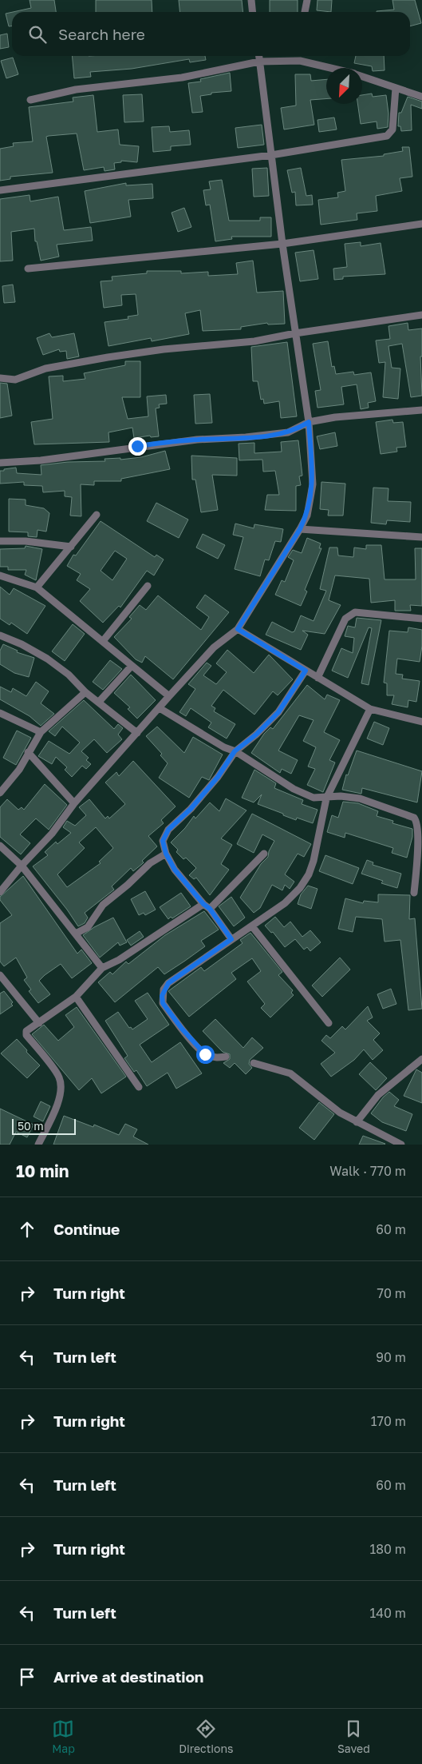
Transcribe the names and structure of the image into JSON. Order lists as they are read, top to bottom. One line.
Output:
{"scale_bar":"50 m","north":"bottom left","page":{"search":"Search here","scale":"50 m","heading":["10 min","Walk · 770 m"],"list":[["Continue","60 m"],["Turn right","70 m"],["Turn left","90 m"],["Turn right","170 m"],["Turn left","60 m"],["Turn right","180 m"],["Turn left","140 m"],"Arrive at destination"],"nav":["Map","Directions","Saved"]}}
